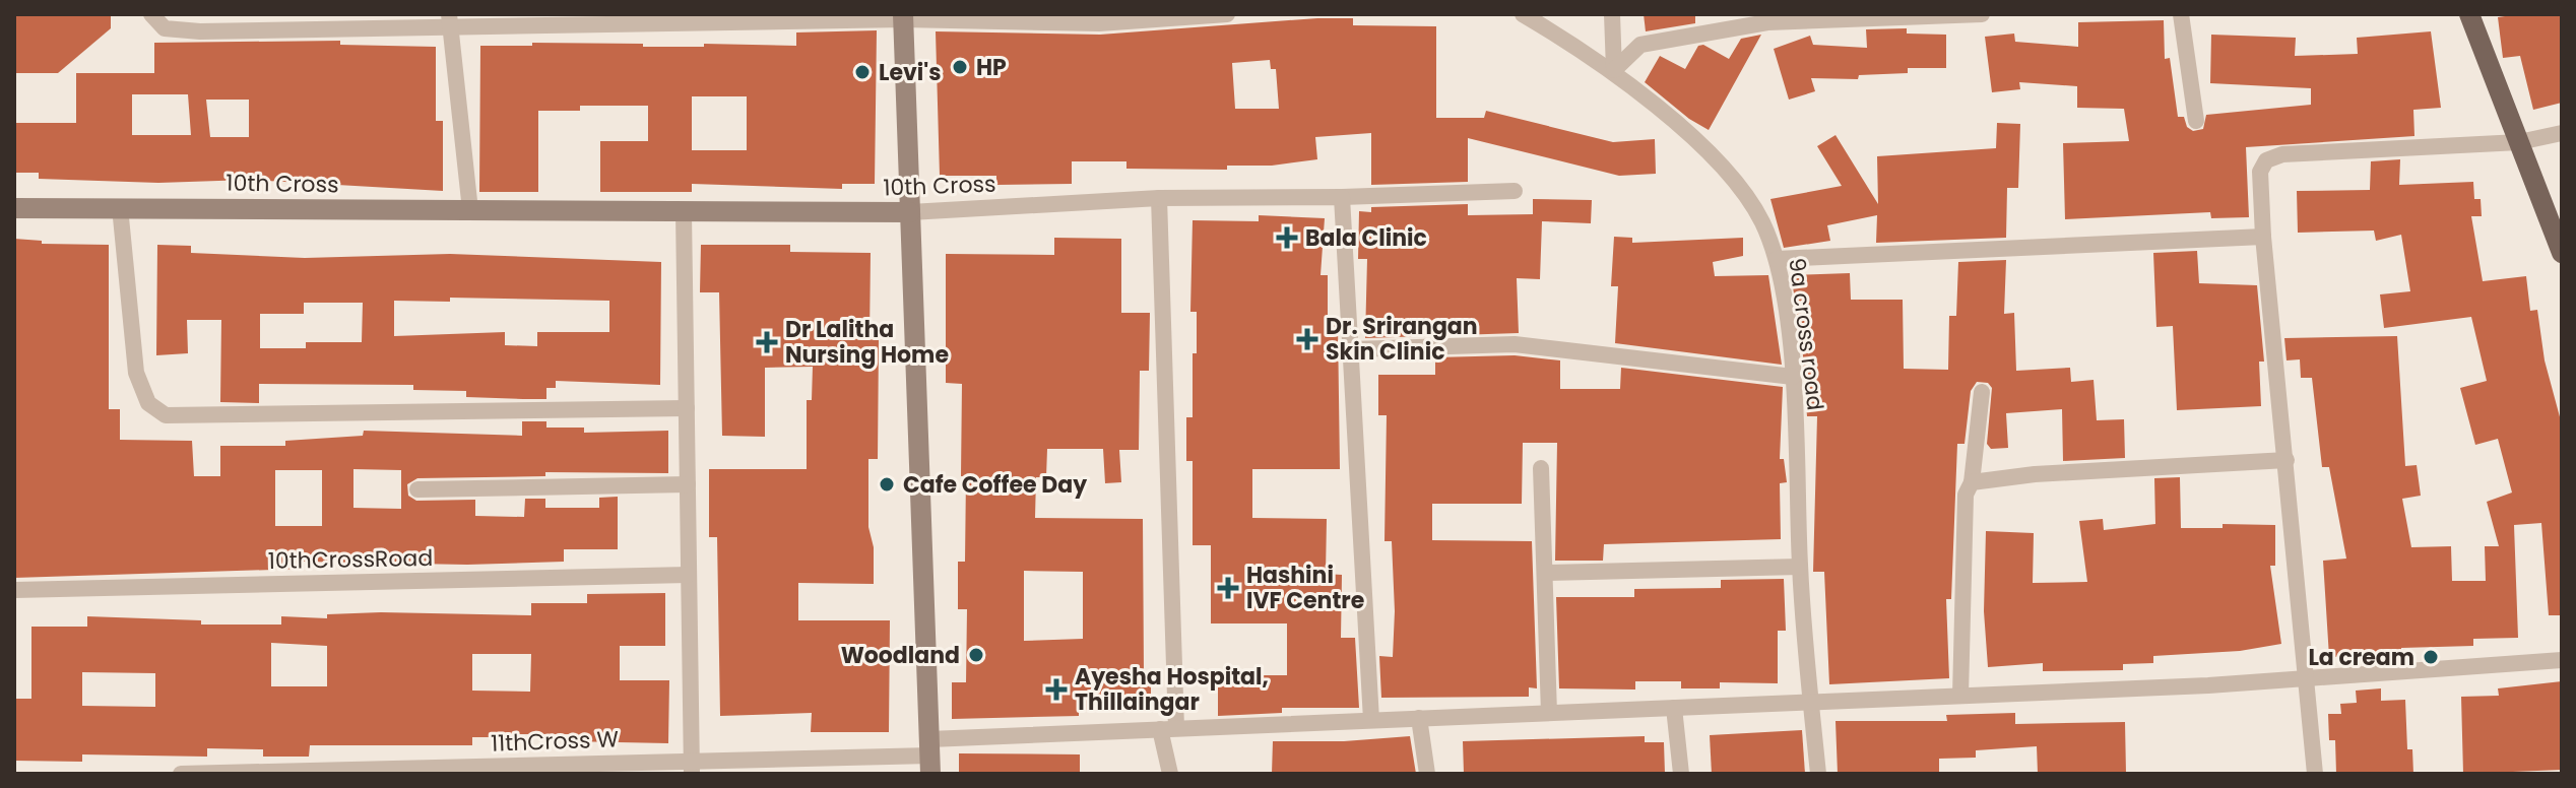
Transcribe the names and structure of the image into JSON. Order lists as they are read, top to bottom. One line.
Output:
{"streets":{"street":["10th Cross","9a cross road","10thCrossRoad","11thCross W"]},"crossings":[["9a cross road","11thCross W"]],"places":{"other":["HP","Levi's","Cafe Coffee Day","Woodland","La cream"],"health":["Bala Clinic","Dr. Srirangan Skin Clinic","Dr Lalitha Nursing Home","Hashini IVF Centre","Ayesha Hospital, Thillaingar"]}}
